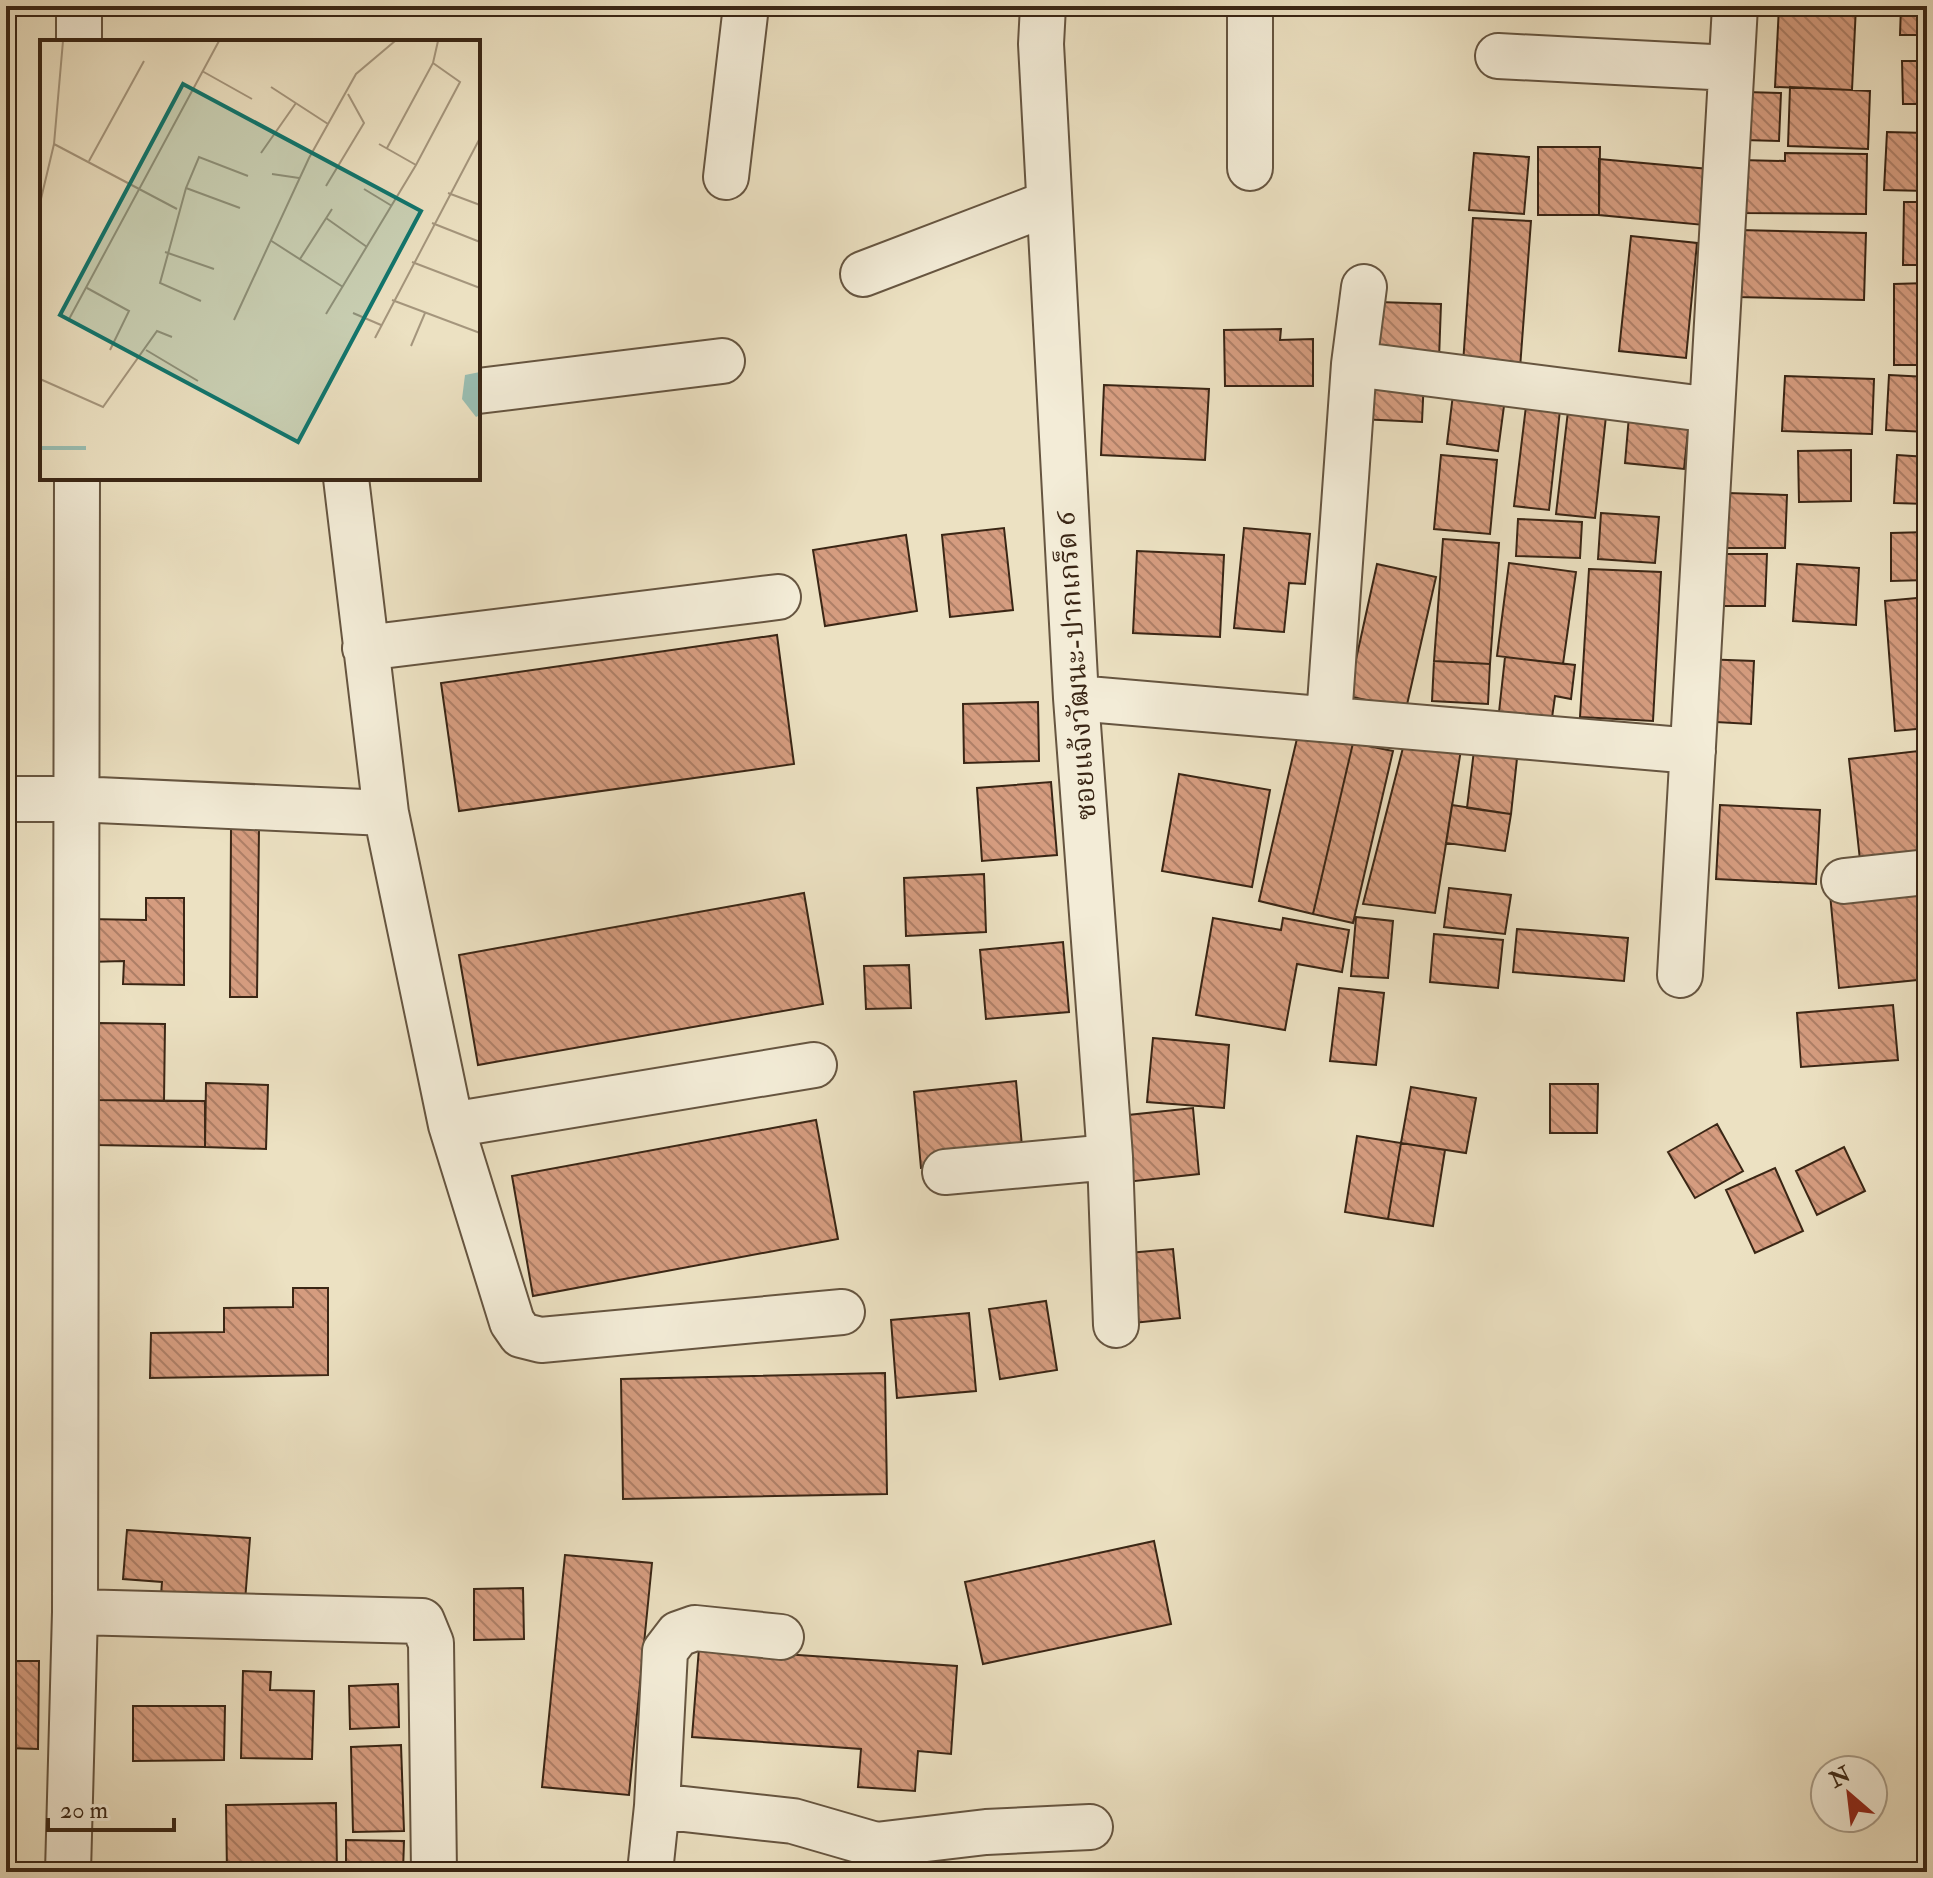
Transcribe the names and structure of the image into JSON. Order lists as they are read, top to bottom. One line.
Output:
{"streets":{"street":["ซอยแจ้งวัฒนะ-ปากเกร็ด 6"]},"scale_bar":"20 m","north":"top left"}
